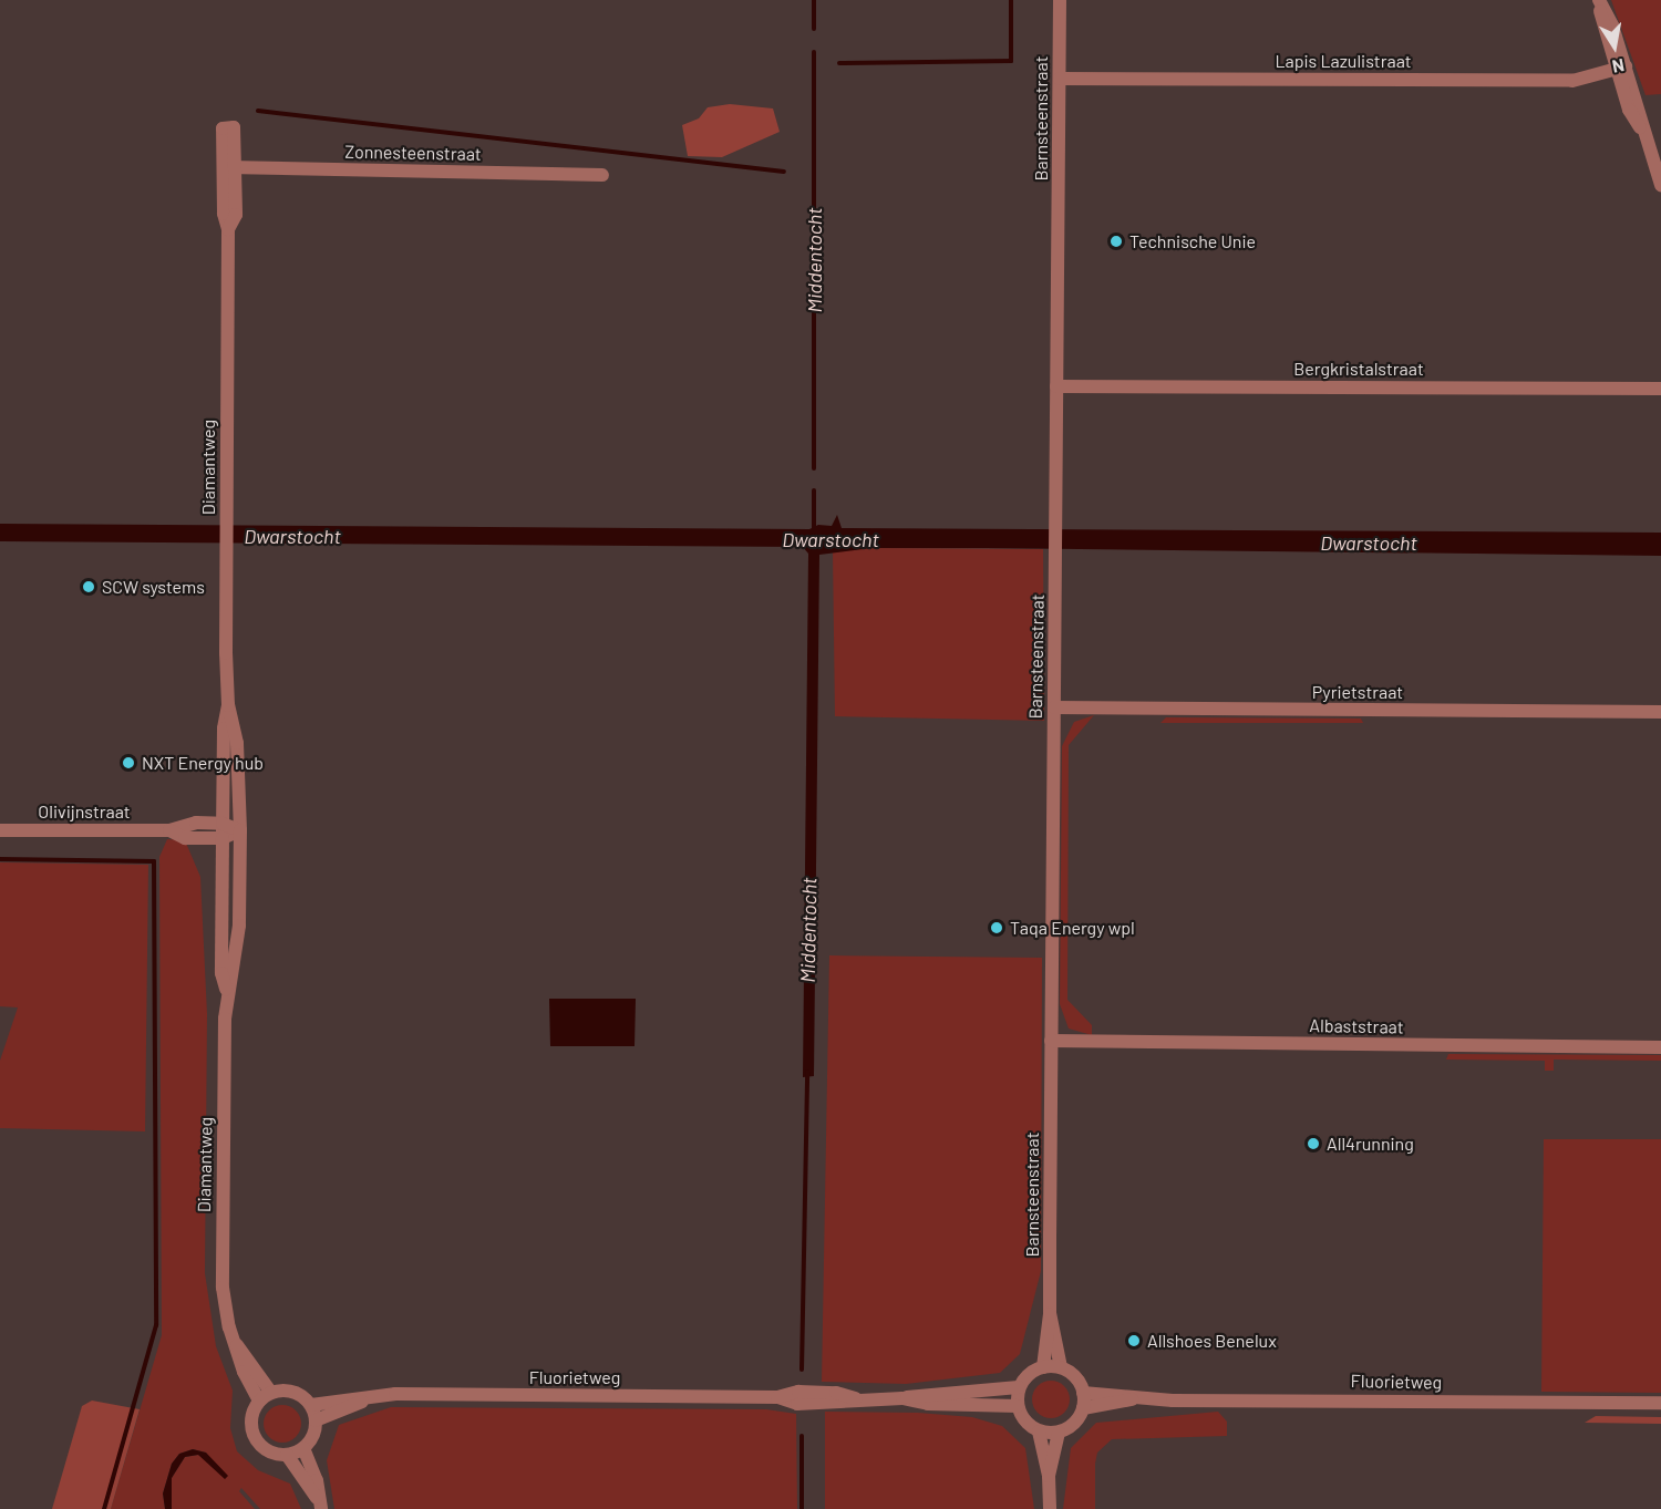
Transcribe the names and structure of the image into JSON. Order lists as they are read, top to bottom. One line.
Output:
{"streets":{"street":["Lapis Lazulistraat","Barnsteenstraat","Zonnesteenstraat","Bergkristalstraat","Diamantweg","Pyrietstraat","Olivijnstraat","Albaststraat","Fluorietweg"]},"crossings":[["Lapis Lazulistraat","Barnsteenstraat"],["Barnsteenstraat","Bergkristalstraat"],["Barnsteenstraat","Pyrietstraat"],["Barnsteenstraat","Albaststraat"],["Barnsteenstraat","Fluorietweg"],["Zonnesteenstraat","Diamantweg"],["Diamantweg","Olivijnstraat"],["Diamantweg","Fluorietweg"]],"water":["Middentocht","Dwarstocht"],"places":["Technische Unie","SCW systems","NXT Energy hub","Taqa Energy wpl","All4running","Allshoes Benelux"],"north":"bottom"}
